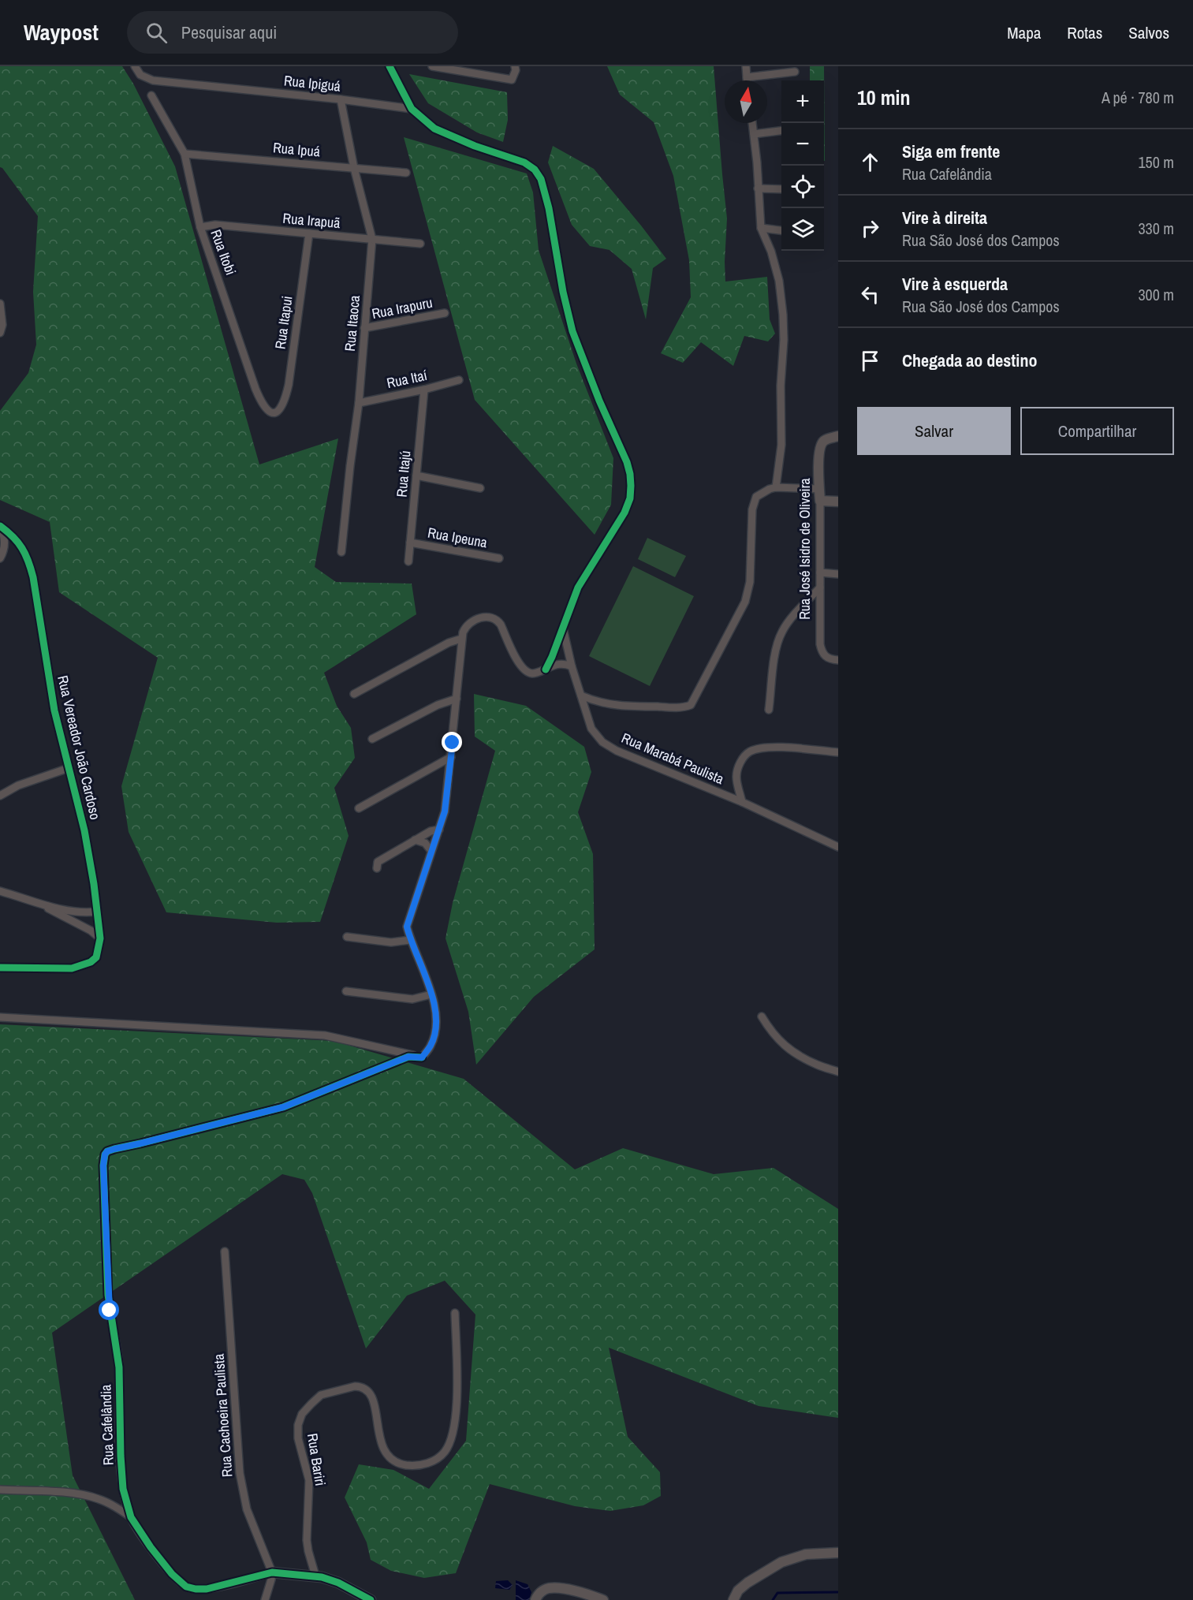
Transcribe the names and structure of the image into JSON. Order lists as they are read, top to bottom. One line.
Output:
{"streets":{"street":["Rua Ipiguá","Rua Ipuá","Rua Irapuã","Rua Itobi","Rua Irapuru","Rua Itapui","Rua Itaoca","Rua Itaí","Rua Itajú","Rua Ipeuna","Rua José Isidro de Oliveira","Rua Vereador João Cardoso","Rua Marabá Paulista","Rua Cachoeira Paulista","Rua Cafelândia","Rua Bariri"]},"crossings":[["Rua Ipiguá","Rua Itaoca"],["Rua Ipuá","Rua Itobi"],["Rua Ipuá","Rua Itaoca"],["Rua Irapuã","Rua Itobi"],["Rua Irapuã","Rua Itapui"],["Rua Irapuã","Rua Itaoca"],["Rua Itobi","Rua Itapui"],["Rua Irapuru","Rua Itaoca"],["Rua Itaoca","Rua Itaí"],["Rua Itaí","Rua Itajú"],["Rua Itajú","Rua Ipeuna"],["Rua Cachoeira Paulista","Rua Cafelândia"]],"north":"top","page":{"header":"Waypost","search":"Pesquisar aqui","nav":["Mapa","Rotas","Salvos"],"heading":["10 min","A pé · 780 m"],"map_buttons":["+","−"],"list":[["Siga em frente","Rua Cafelândia","150 m"],["Vire à direita","Rua São José dos Campos","330 m"],["Vire à esquerda","Rua São José dos Campos","300 m"],"Chegada ao destino"],"buttons":["Salvar","Compartilhar"]}}
